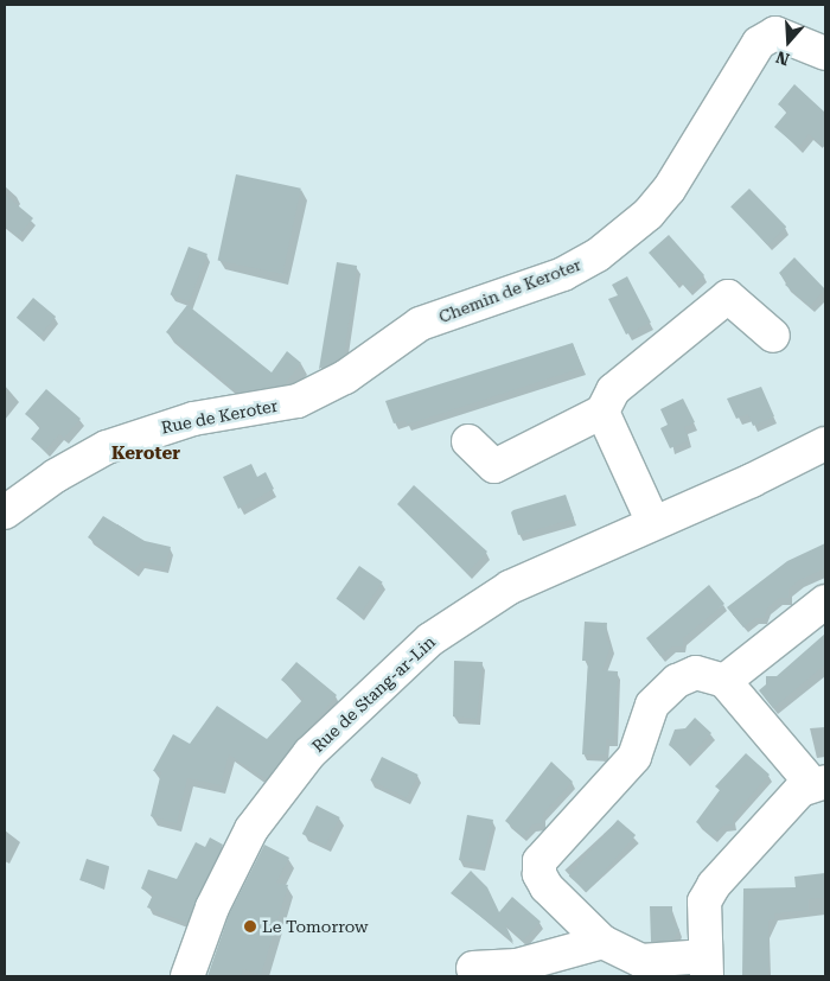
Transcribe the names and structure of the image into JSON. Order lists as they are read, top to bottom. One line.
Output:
{"streets":{"street":["Chemin de Keroter","Rue de Keroter","Rue de Stang-ar-Lin"]},"crossings":[["Chemin de Keroter","Rue de Keroter"]],"districts":["Keroter"],"places":["Le Tomorrow"],"north":"bottom"}
